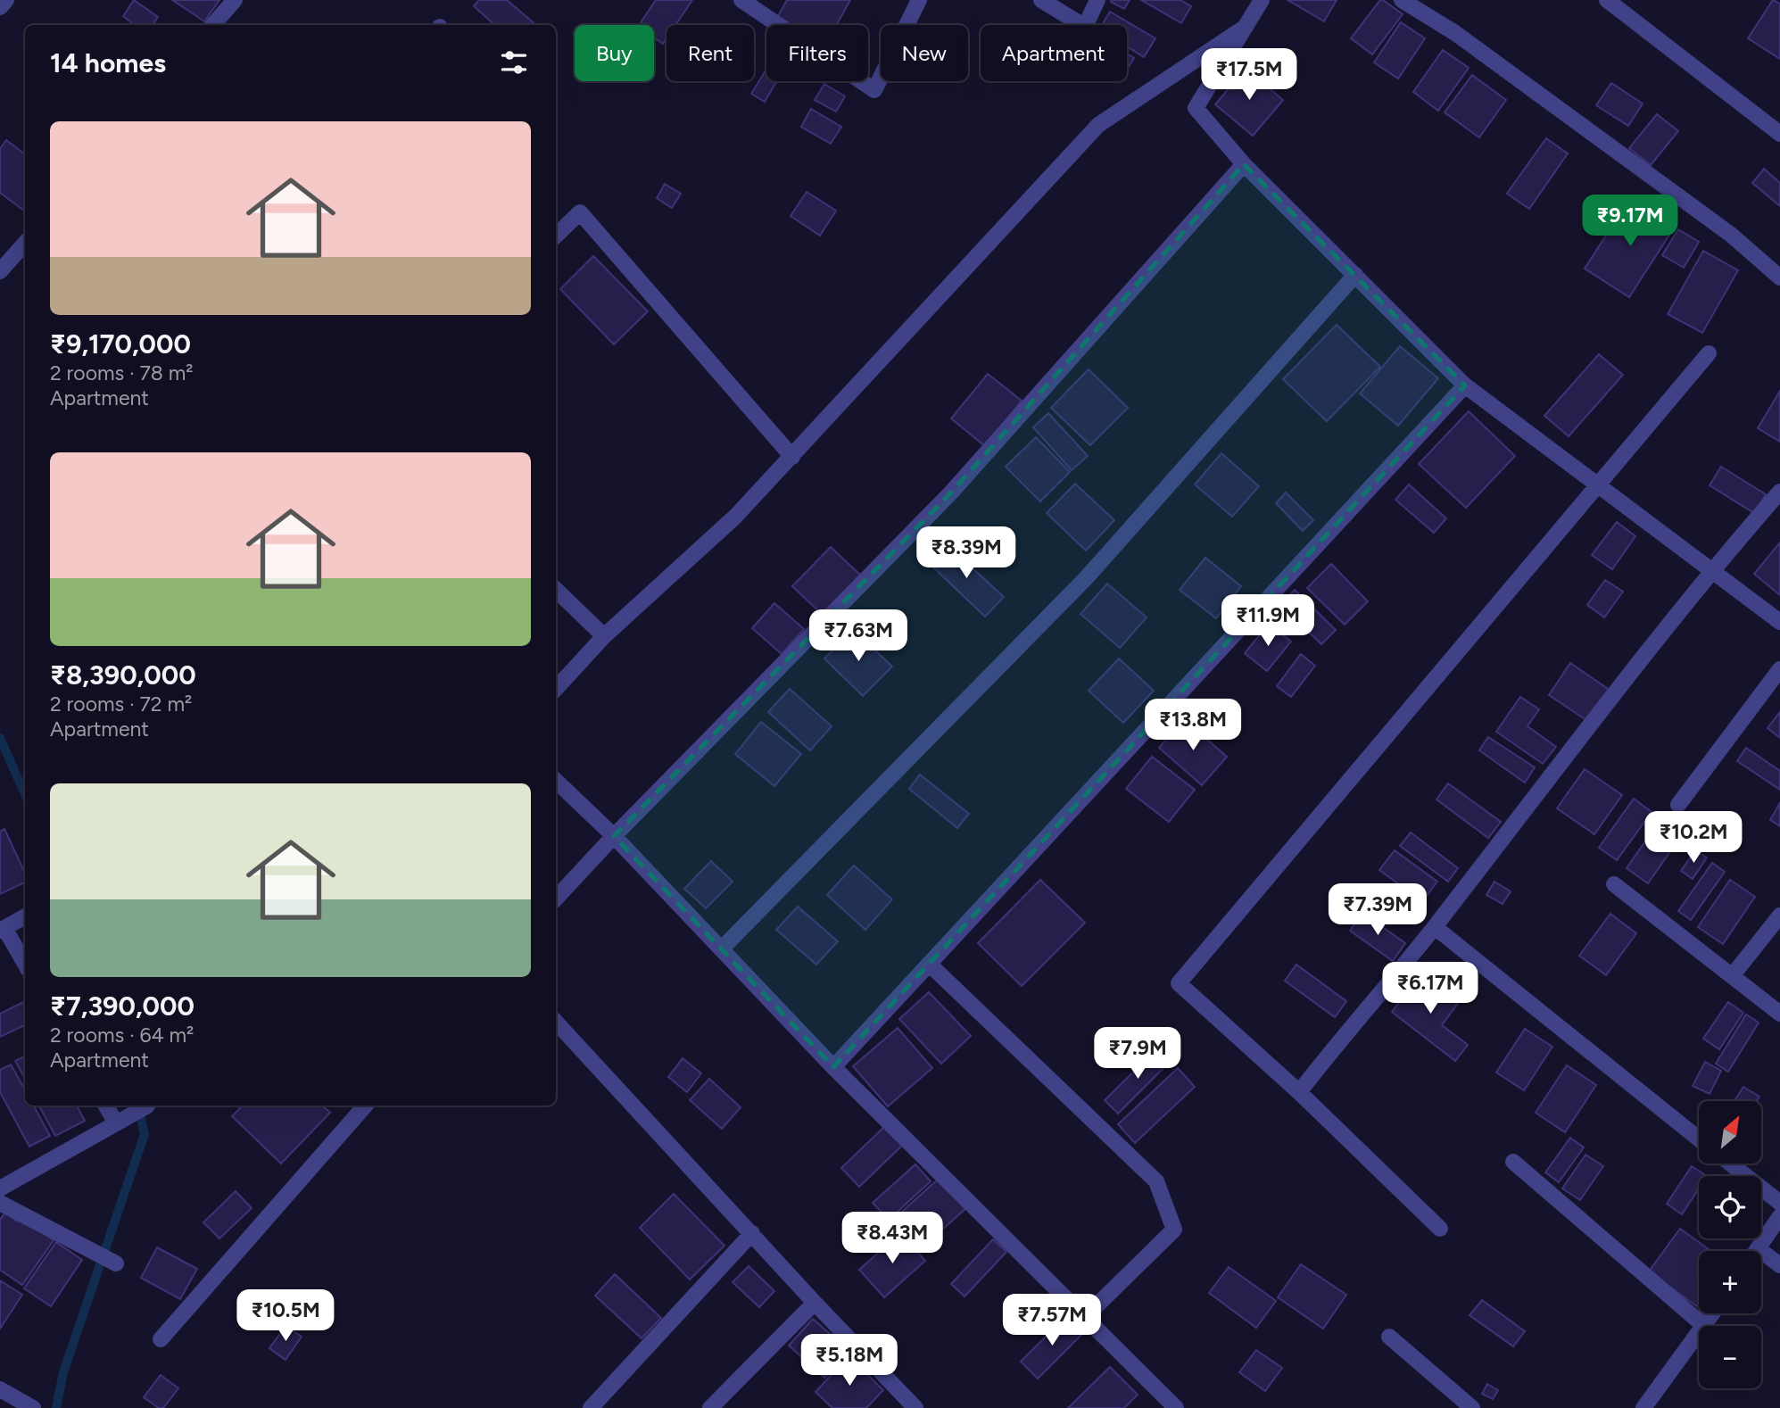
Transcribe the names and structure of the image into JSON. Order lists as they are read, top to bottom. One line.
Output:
{"north":"top right","page":{"chip":["Buy","Rent","Filters","New","Apartment"],"heading":"14 homes","price":["₹17.5M","₹9.17M","₹8.39M","₹11.9M","₹7.63M","₹13.8M","₹10.2M","₹7.39M","₹6.17M","₹7.9M","₹8.43M","₹10.5M","₹7.57M","₹5.18M"],"list":[{"name":"₹9,170,000","note":"2 rooms · 78 m² · Apartment"},{"name":"₹8,390,000","note":"2 rooms · 72 m² · Apartment"},{"name":"₹7,390,000","note":"2 rooms · 64 m² · Apartment"}],"map_buttons":["+","−"]}}
